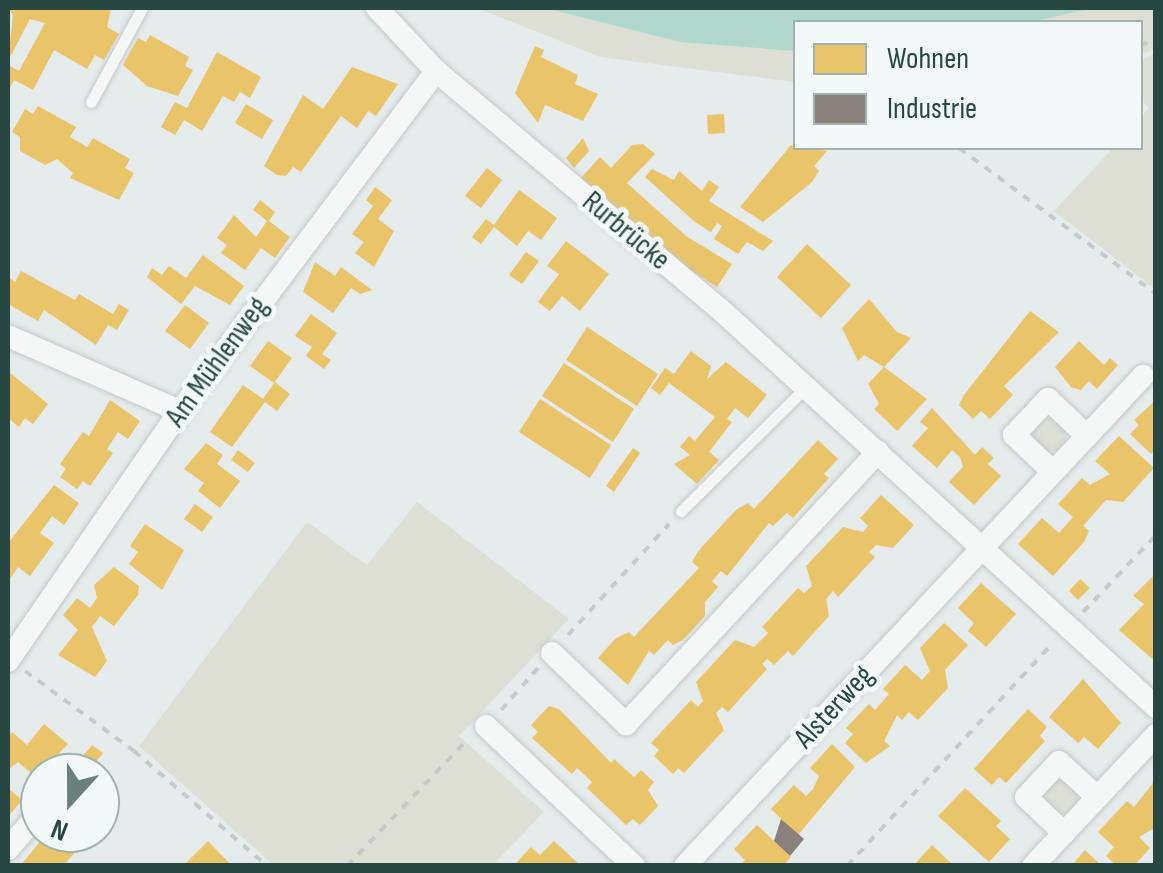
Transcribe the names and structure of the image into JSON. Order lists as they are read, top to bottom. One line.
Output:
{"streets":{"street":["Rurbrücke","Am Mühlenweg","Alsterweg"]},"crossings":[["Rurbrücke","Am Mühlenweg"],["Rurbrücke","Alsterweg"]],"legend":["Wohnen","Industrie"],"north":"bottom"}
